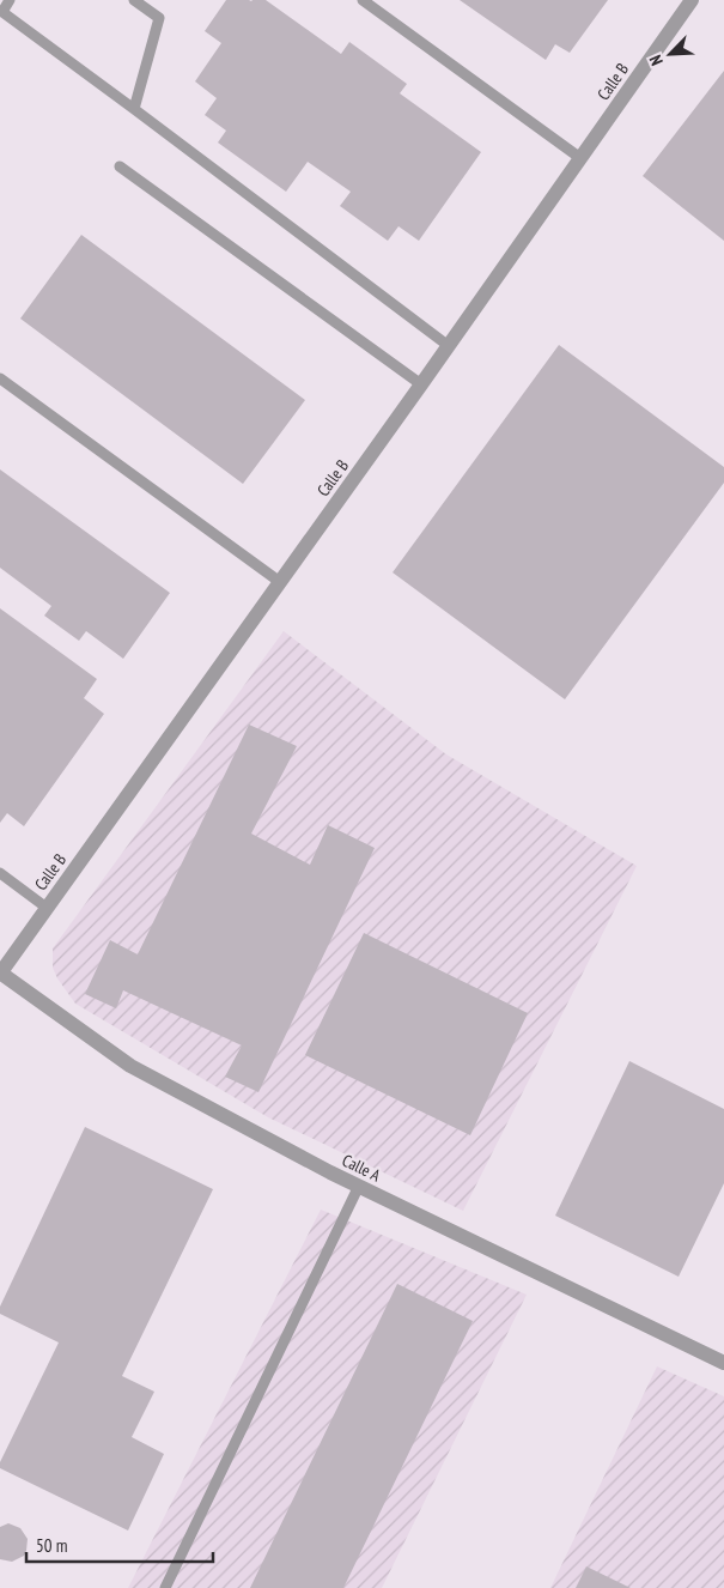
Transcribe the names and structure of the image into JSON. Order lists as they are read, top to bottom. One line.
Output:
{"streets":{"street":["Calle B","Calle A"]},"crossings":[["Calle B","Calle A"]],"scale_bar":"50 m","north":"bottom left"}
